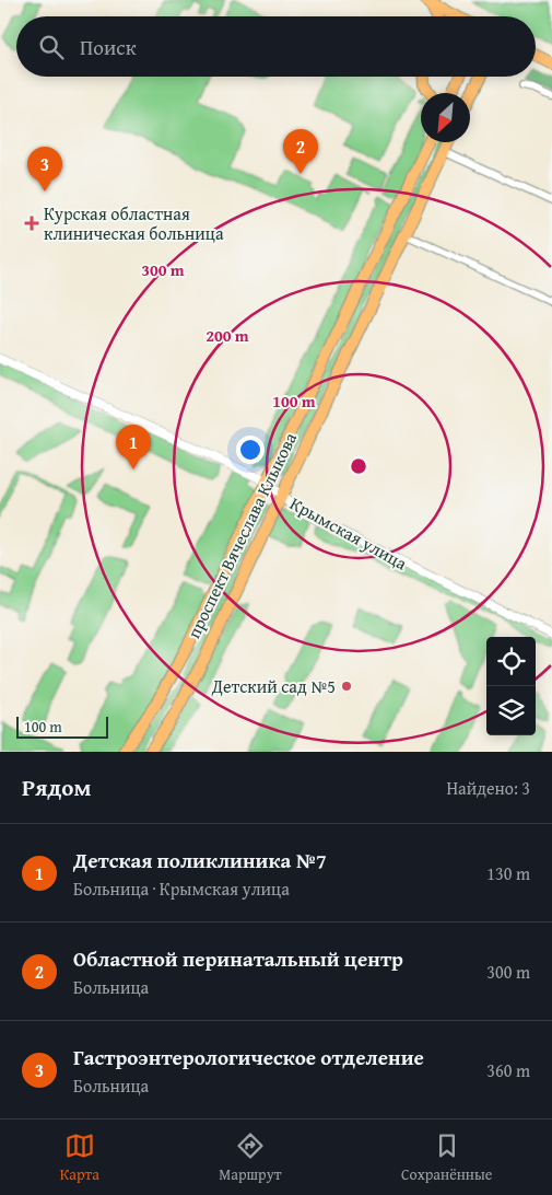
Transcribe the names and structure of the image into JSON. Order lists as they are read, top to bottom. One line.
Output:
{"streets":{"main road":["проспект Вячеслава Клыкова"],"street":["Крымская улица"]},"crossings":[["Крымская улица","проспект Вячеслава Клыкова"]],"places":{"health":["Курская областная клиническая больница"],"other":["Детский сад №5"]},"scale_bar":"100 m","north":"bottom left","page":{"search":"Поиск","pins":["2","3","1"],"scale":"100 m","heading":["Рядом","Найдено: 3"],"list":[{"mark":"1","name":"Детская поликлиника №7","note":"Больница · Крымская улица","value":"130 m"},{"mark":"2","name":"Областной перинатальный центр","note":"Больница","value":"300 m"},{"mark":"3","name":"Гастроэнтерологическое отделение","note":"Больница","value":"360 m"}],"nav":["Карта","Маршрут","Сохранённые"]},"rings":["300 m","200 m","100 m"]}
